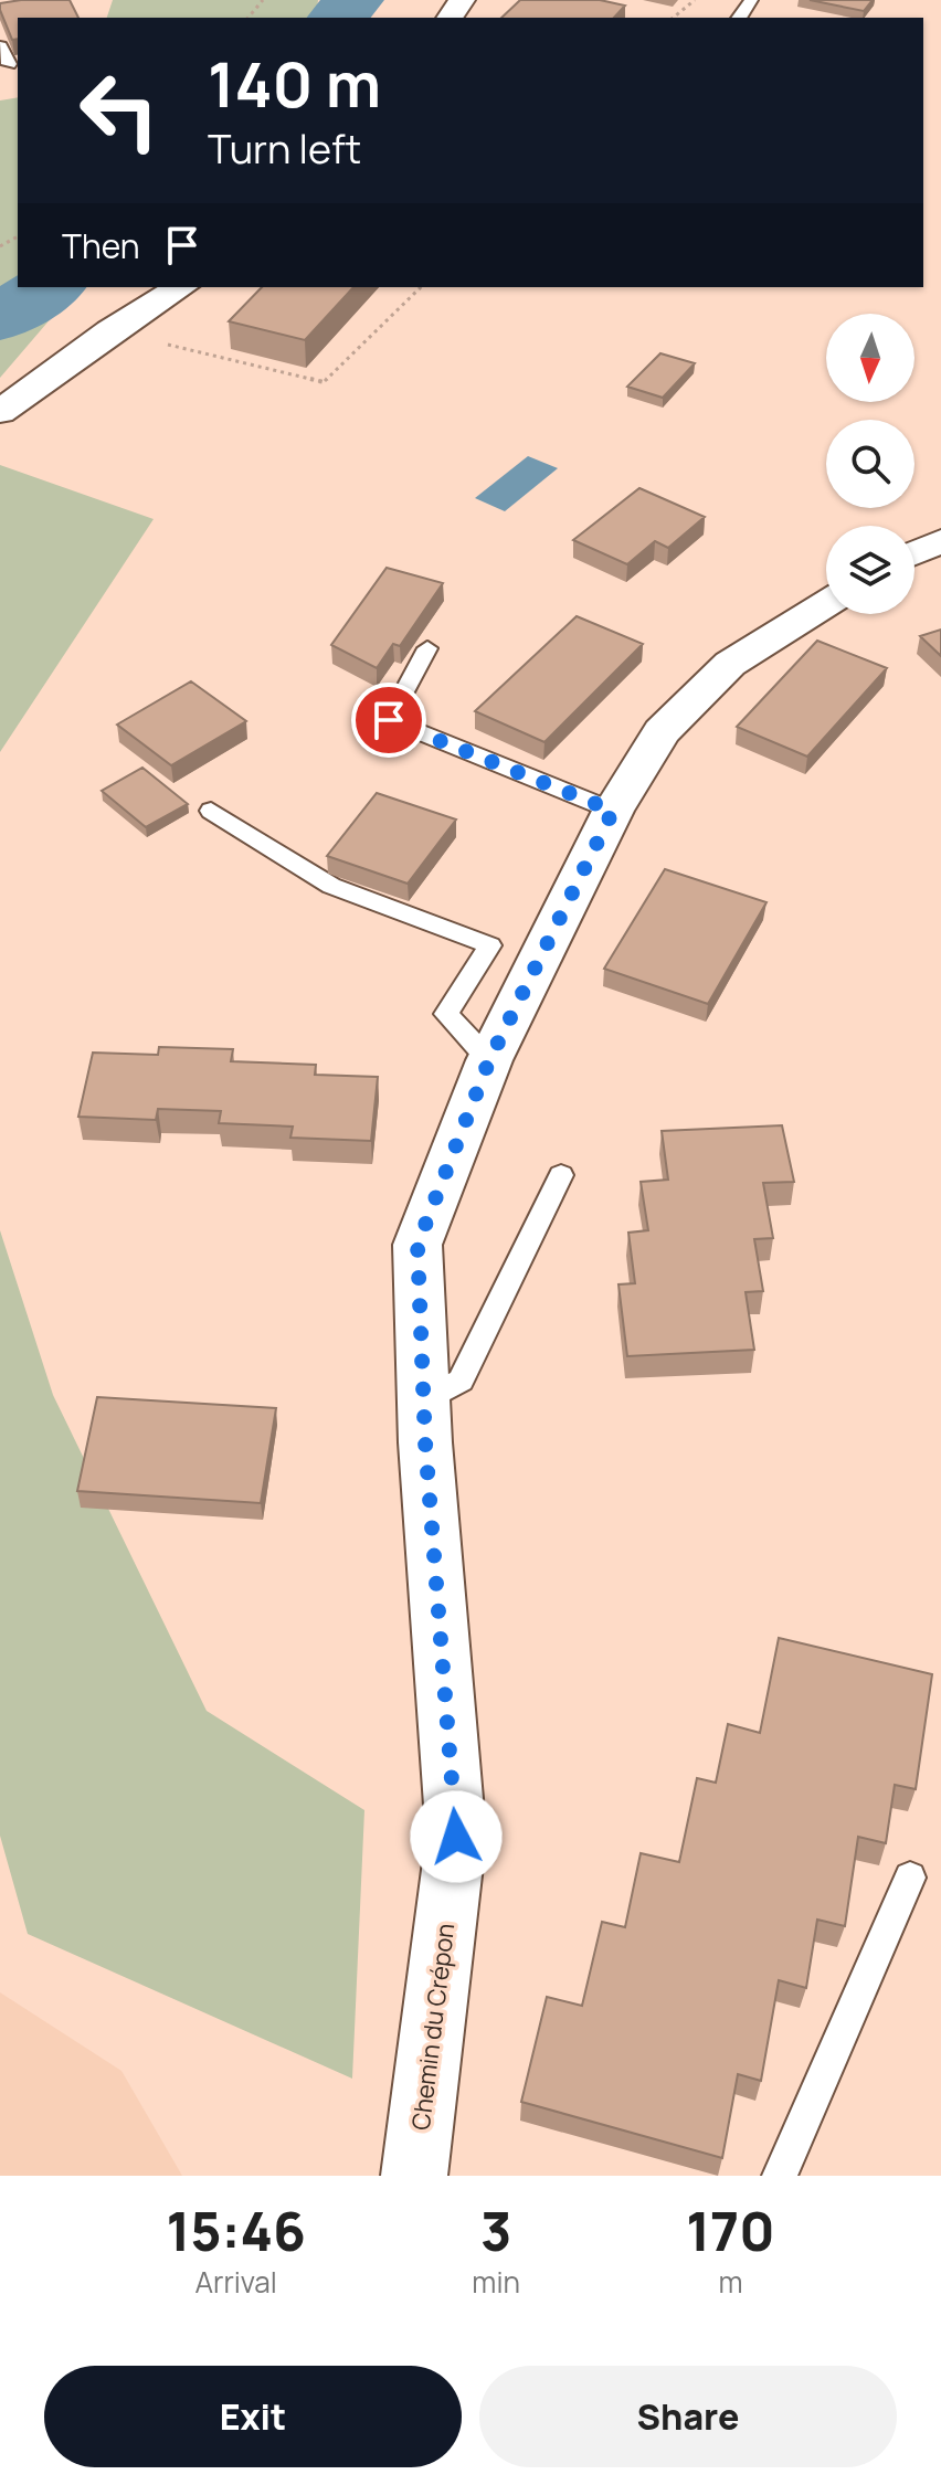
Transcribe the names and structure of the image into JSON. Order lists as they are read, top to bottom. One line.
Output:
{"streets":{"street":["Chemin du Crépon"]},"north":"bottom","page":{"turn":["140 m","Turn left"],"then":"Then","eta":["15:46","Arrival","3","min","170","m"],"buttons":["Exit","Share"]}}
